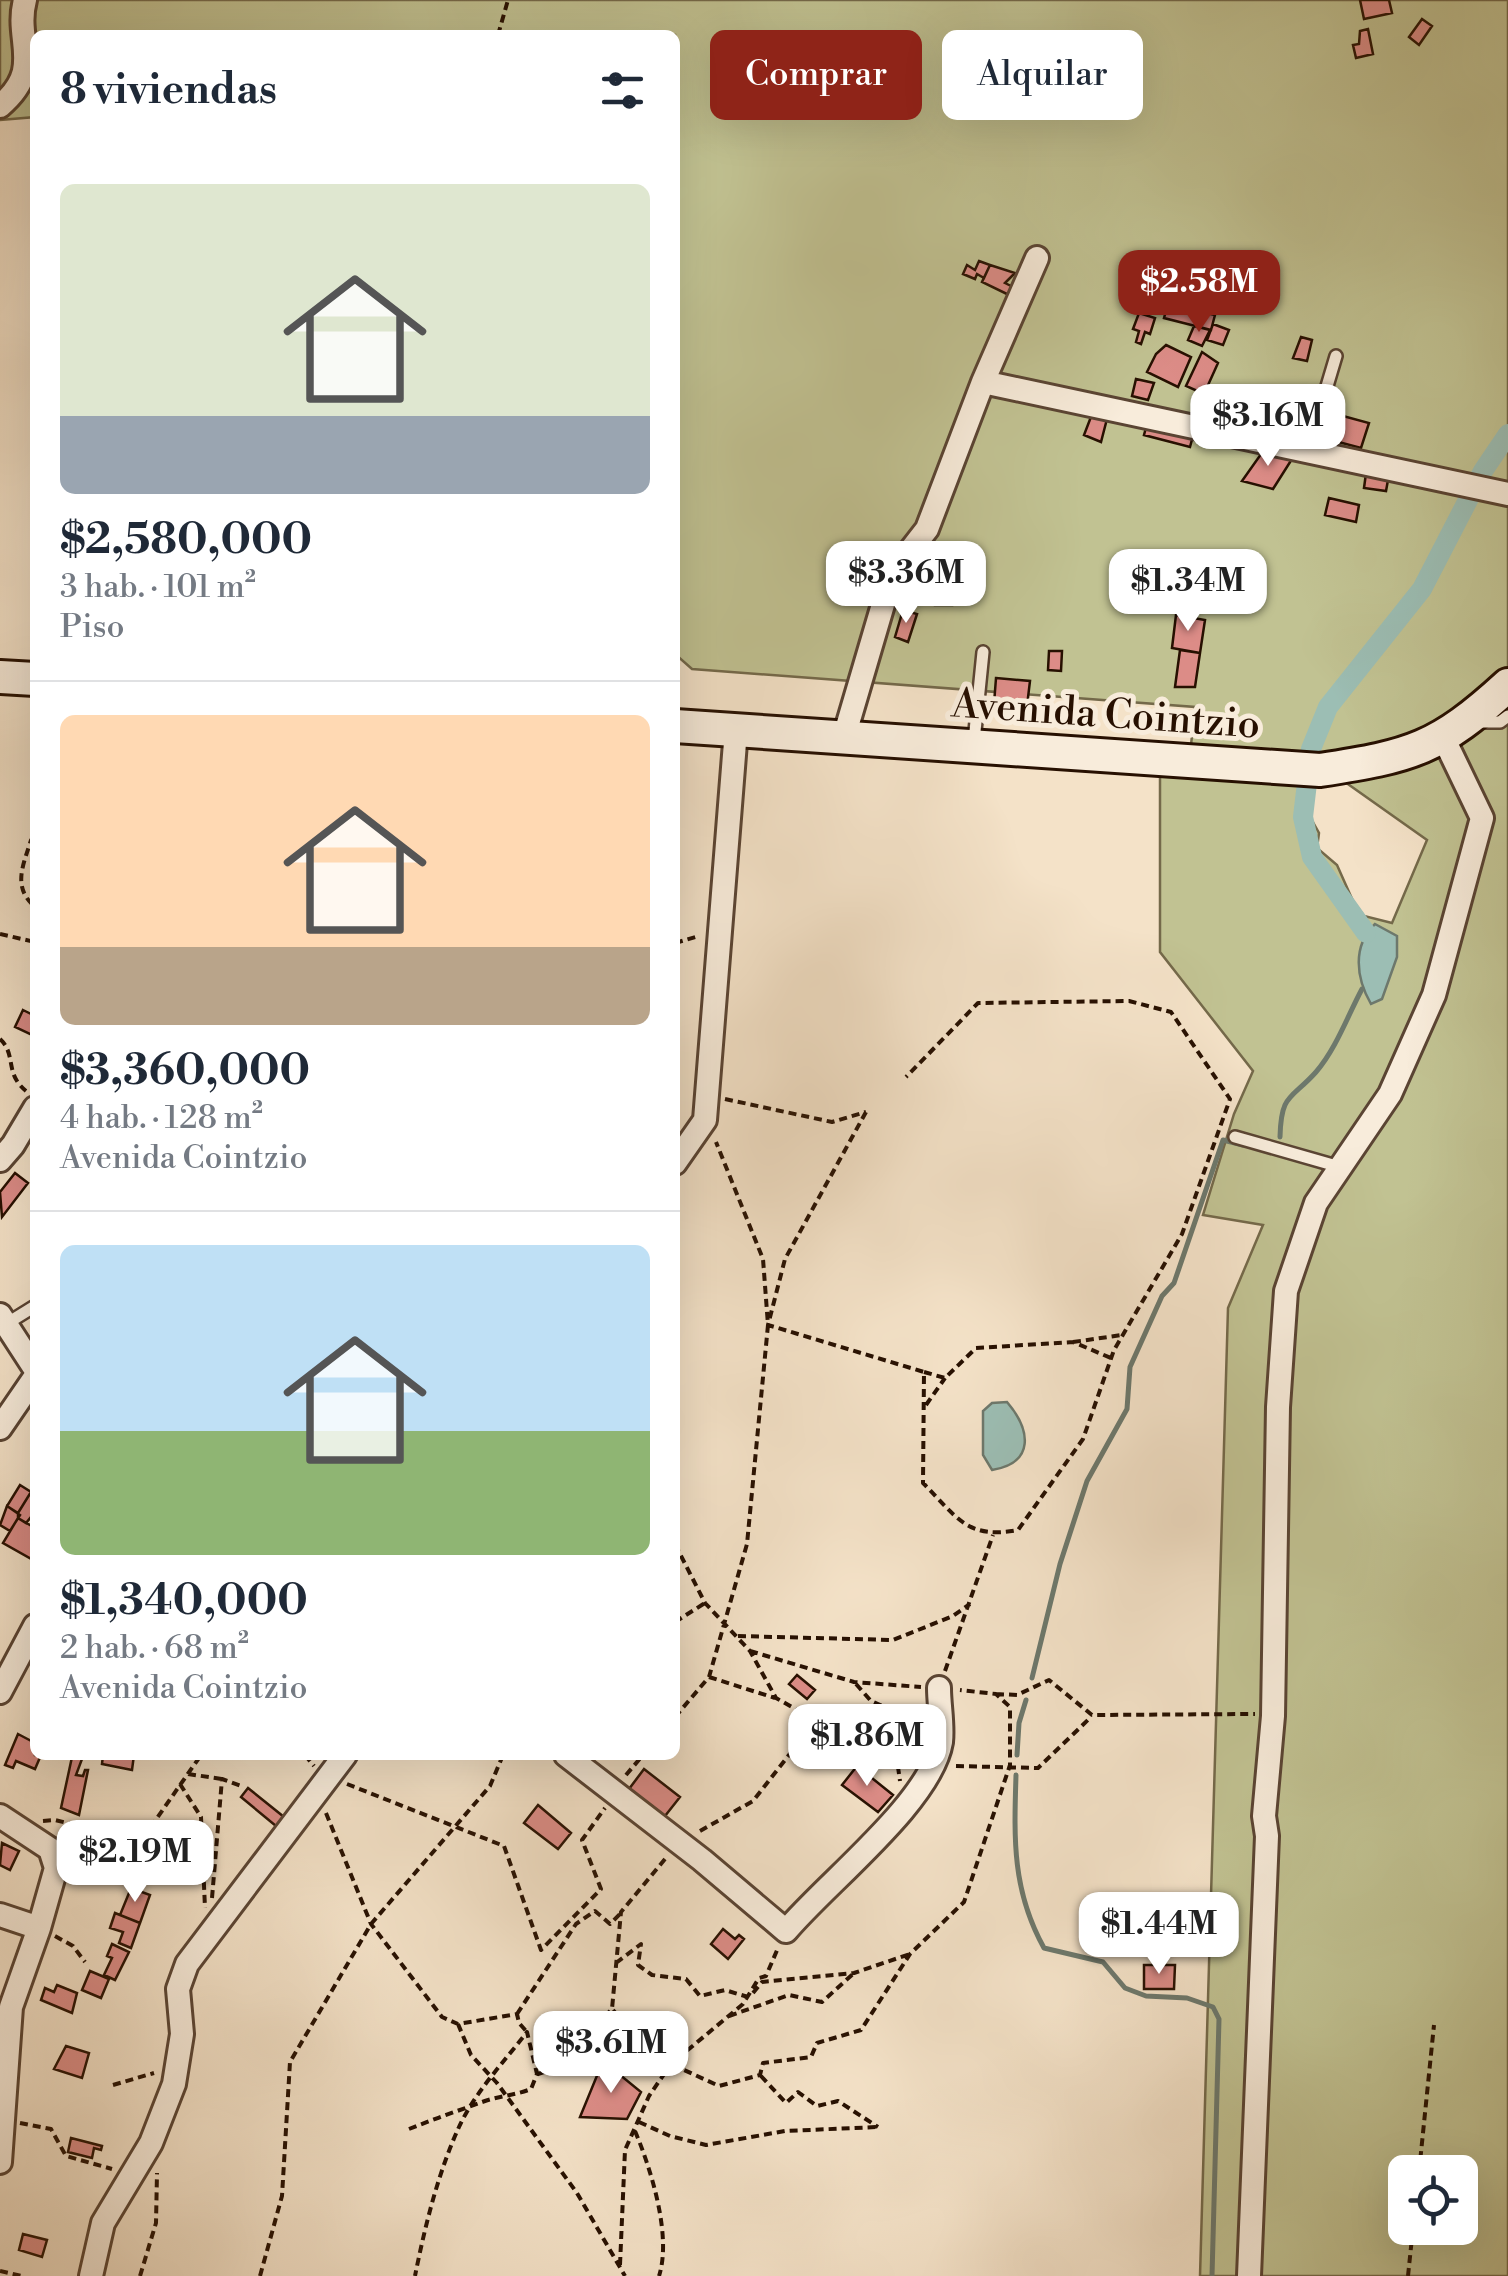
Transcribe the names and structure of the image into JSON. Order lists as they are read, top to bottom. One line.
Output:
{"streets":{"main road":["Avenida Cointzio"]},"page":{"chip":["Comprar","Alquilar"],"heading":"8 viviendas","list":[{"name":"$2,580,000","note":"3 hab. · 101 m² · Piso"},{"name":"$3,360,000","note":"4 hab. · 128 m² · Avenida Cointzio"},{"name":"$1,340,000","note":"2 hab. · 68 m² · Avenida Cointzio"}],"price":["$2.58M","$3.16M","$3.36M","$1.34M","$1.86M","$2.19M","$1.44M","$3.61M"]}}
